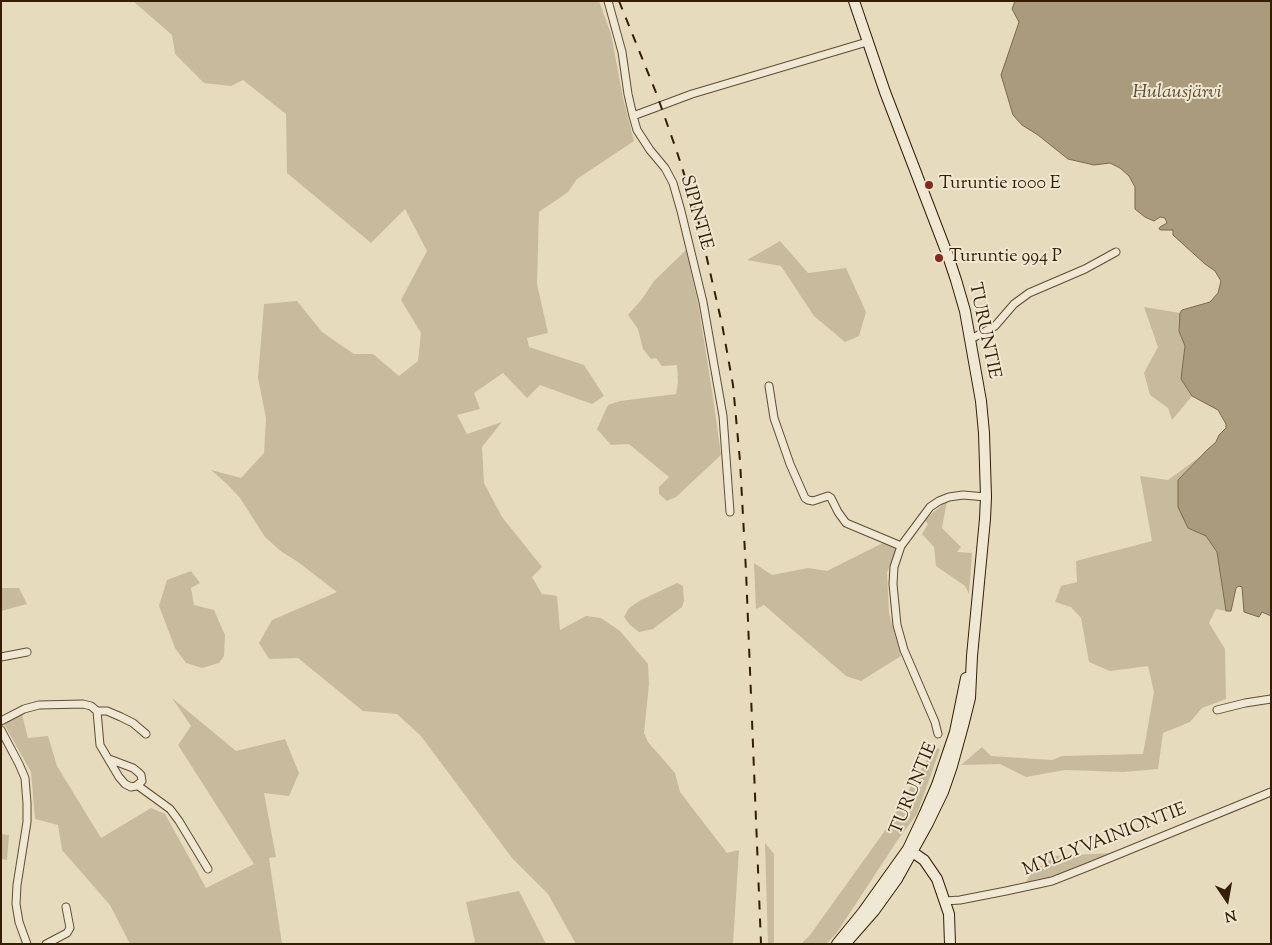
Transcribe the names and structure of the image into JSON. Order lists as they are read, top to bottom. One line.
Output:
{"streets":{"main road":["TURUNTIE"],"street":["SIPINTIE","MYLLYVAINIONTIE"]},"water":["Hulausjärvi"],"places":["Turuntie 1000 E","Turuntie 994 P"],"north":"bottom"}
